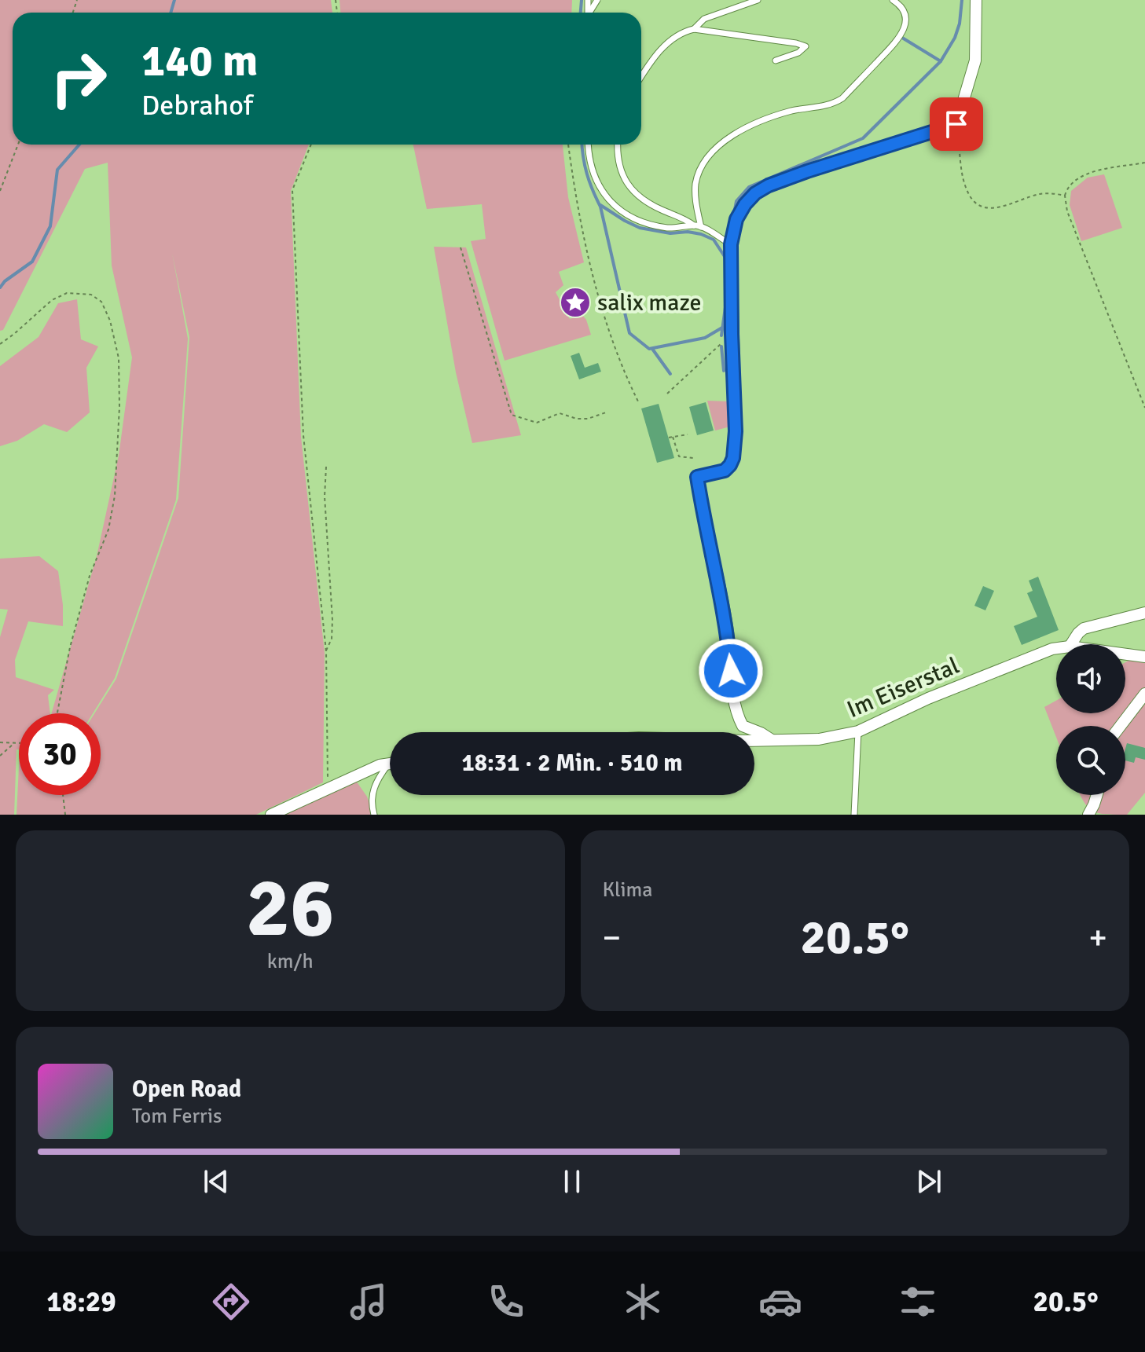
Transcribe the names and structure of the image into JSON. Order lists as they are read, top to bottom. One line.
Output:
{"streets":{"street":["Im Eiserstal"]},"places":{"place":["salix maze"]},"page":{"turn":["140 m","Debrahof"],"limit":"30","trip":"18:31 · 2 Min. · 510 m","tile":[["26","km/h"],"Klima"],"heat":["−","20.5°","+"],"song":["Open Road","Tom Ferris"],"tabs":["18:29","20.5°"]}}
